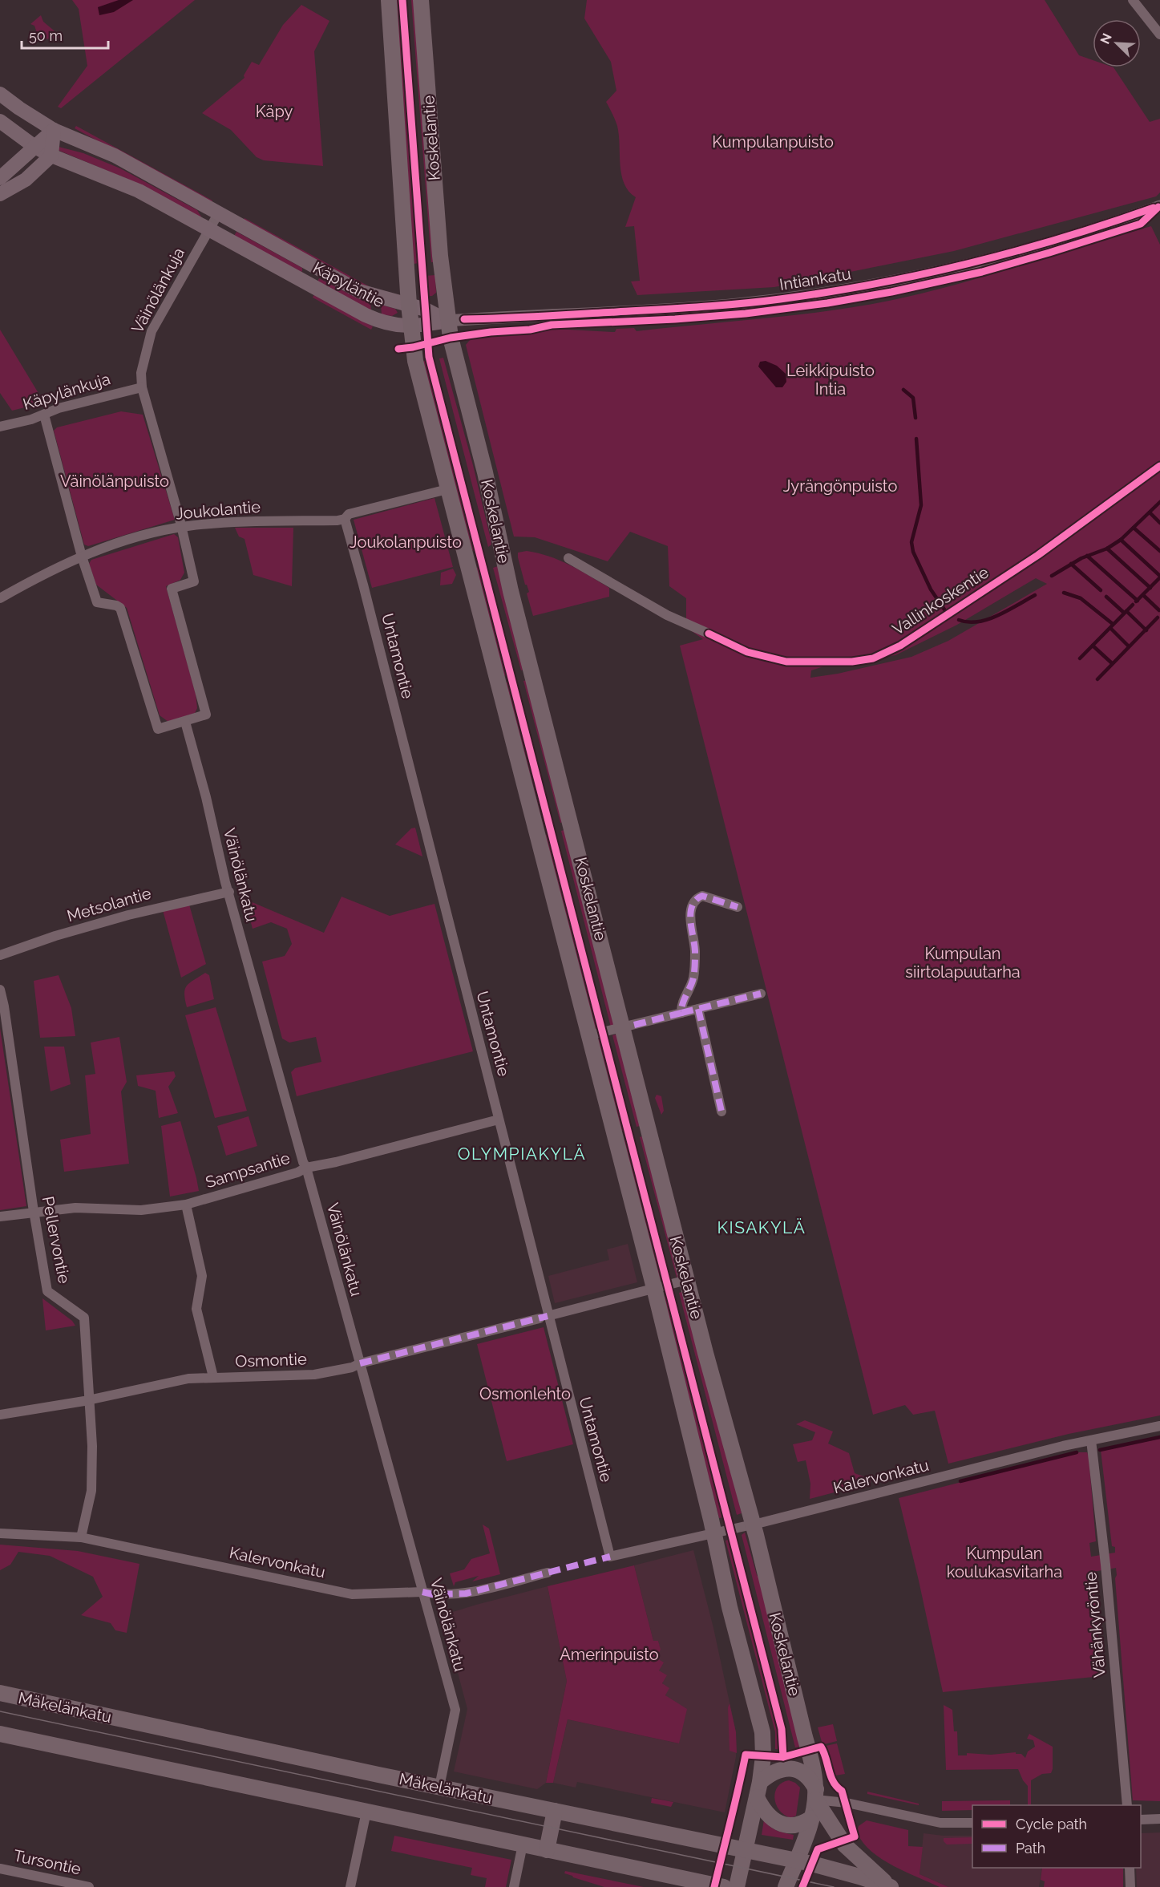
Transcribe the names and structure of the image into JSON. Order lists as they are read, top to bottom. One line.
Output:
{"streets":{"main road":["Koskelantie","Käpyläntie","Mäkelänkatu"],"street":["Intiankatu","Väinölänkuja","Käpylänkuja","Joukolantie","Untamontie","Väinölänkatu","Metsolantie","Sampsantie","Pellervontie","Osmontie","Kalervonkatu","Vähänkyröntie","Tursontie"],"cycle path":["Vallinkoskentie"]},"crossings":[["Koskelantie","Intiankatu"],["Koskelantie","Käpyläntie"],["Koskelantie","Joukolantie"],["Koskelantie","Osmontie"],["Koskelantie","Kalervonkatu"],["Koskelantie","Mäkelänkatu"],["Intiankatu","Käpyläntie"],["Käpyläntie","Väinölänkuja"],["Väinölänkuja","Käpylänkuja"],["Väinölänkuja","Joukolantie"],["Joukolantie","Untamontie"],["Untamontie","Sampsantie"],["Untamontie","Osmontie"],["Untamontie","Kalervonkatu"],["Väinölänkatu","Metsolantie"],["Väinölänkatu","Sampsantie"],["Väinölänkatu","Osmontie"],["Väinölänkatu","Kalervonkatu"],["Väinölänkatu","Mäkelänkatu"],["Sampsantie","Pellervontie"],["Pellervontie","Osmontie"],["Pellervontie","Kalervonkatu"],["Kalervonkatu","Vähänkyröntie"]],"districts":["OLYMPIAKYLÄ","KISAKYLÄ"],"parks":["Käpy","Kumpulanpuisto","Leikkipuisto Intia","Väinölänpuisto","Jyrängönpuisto","Joukolanpuisto","Kumpulan siirtolapuutarha","Osmonlehto","Kumpulan koulukasvitarha","Amerinpuisto"],"legend":["Cycle path","Path"],"scale_bar":"50 m","north":"top left"}
